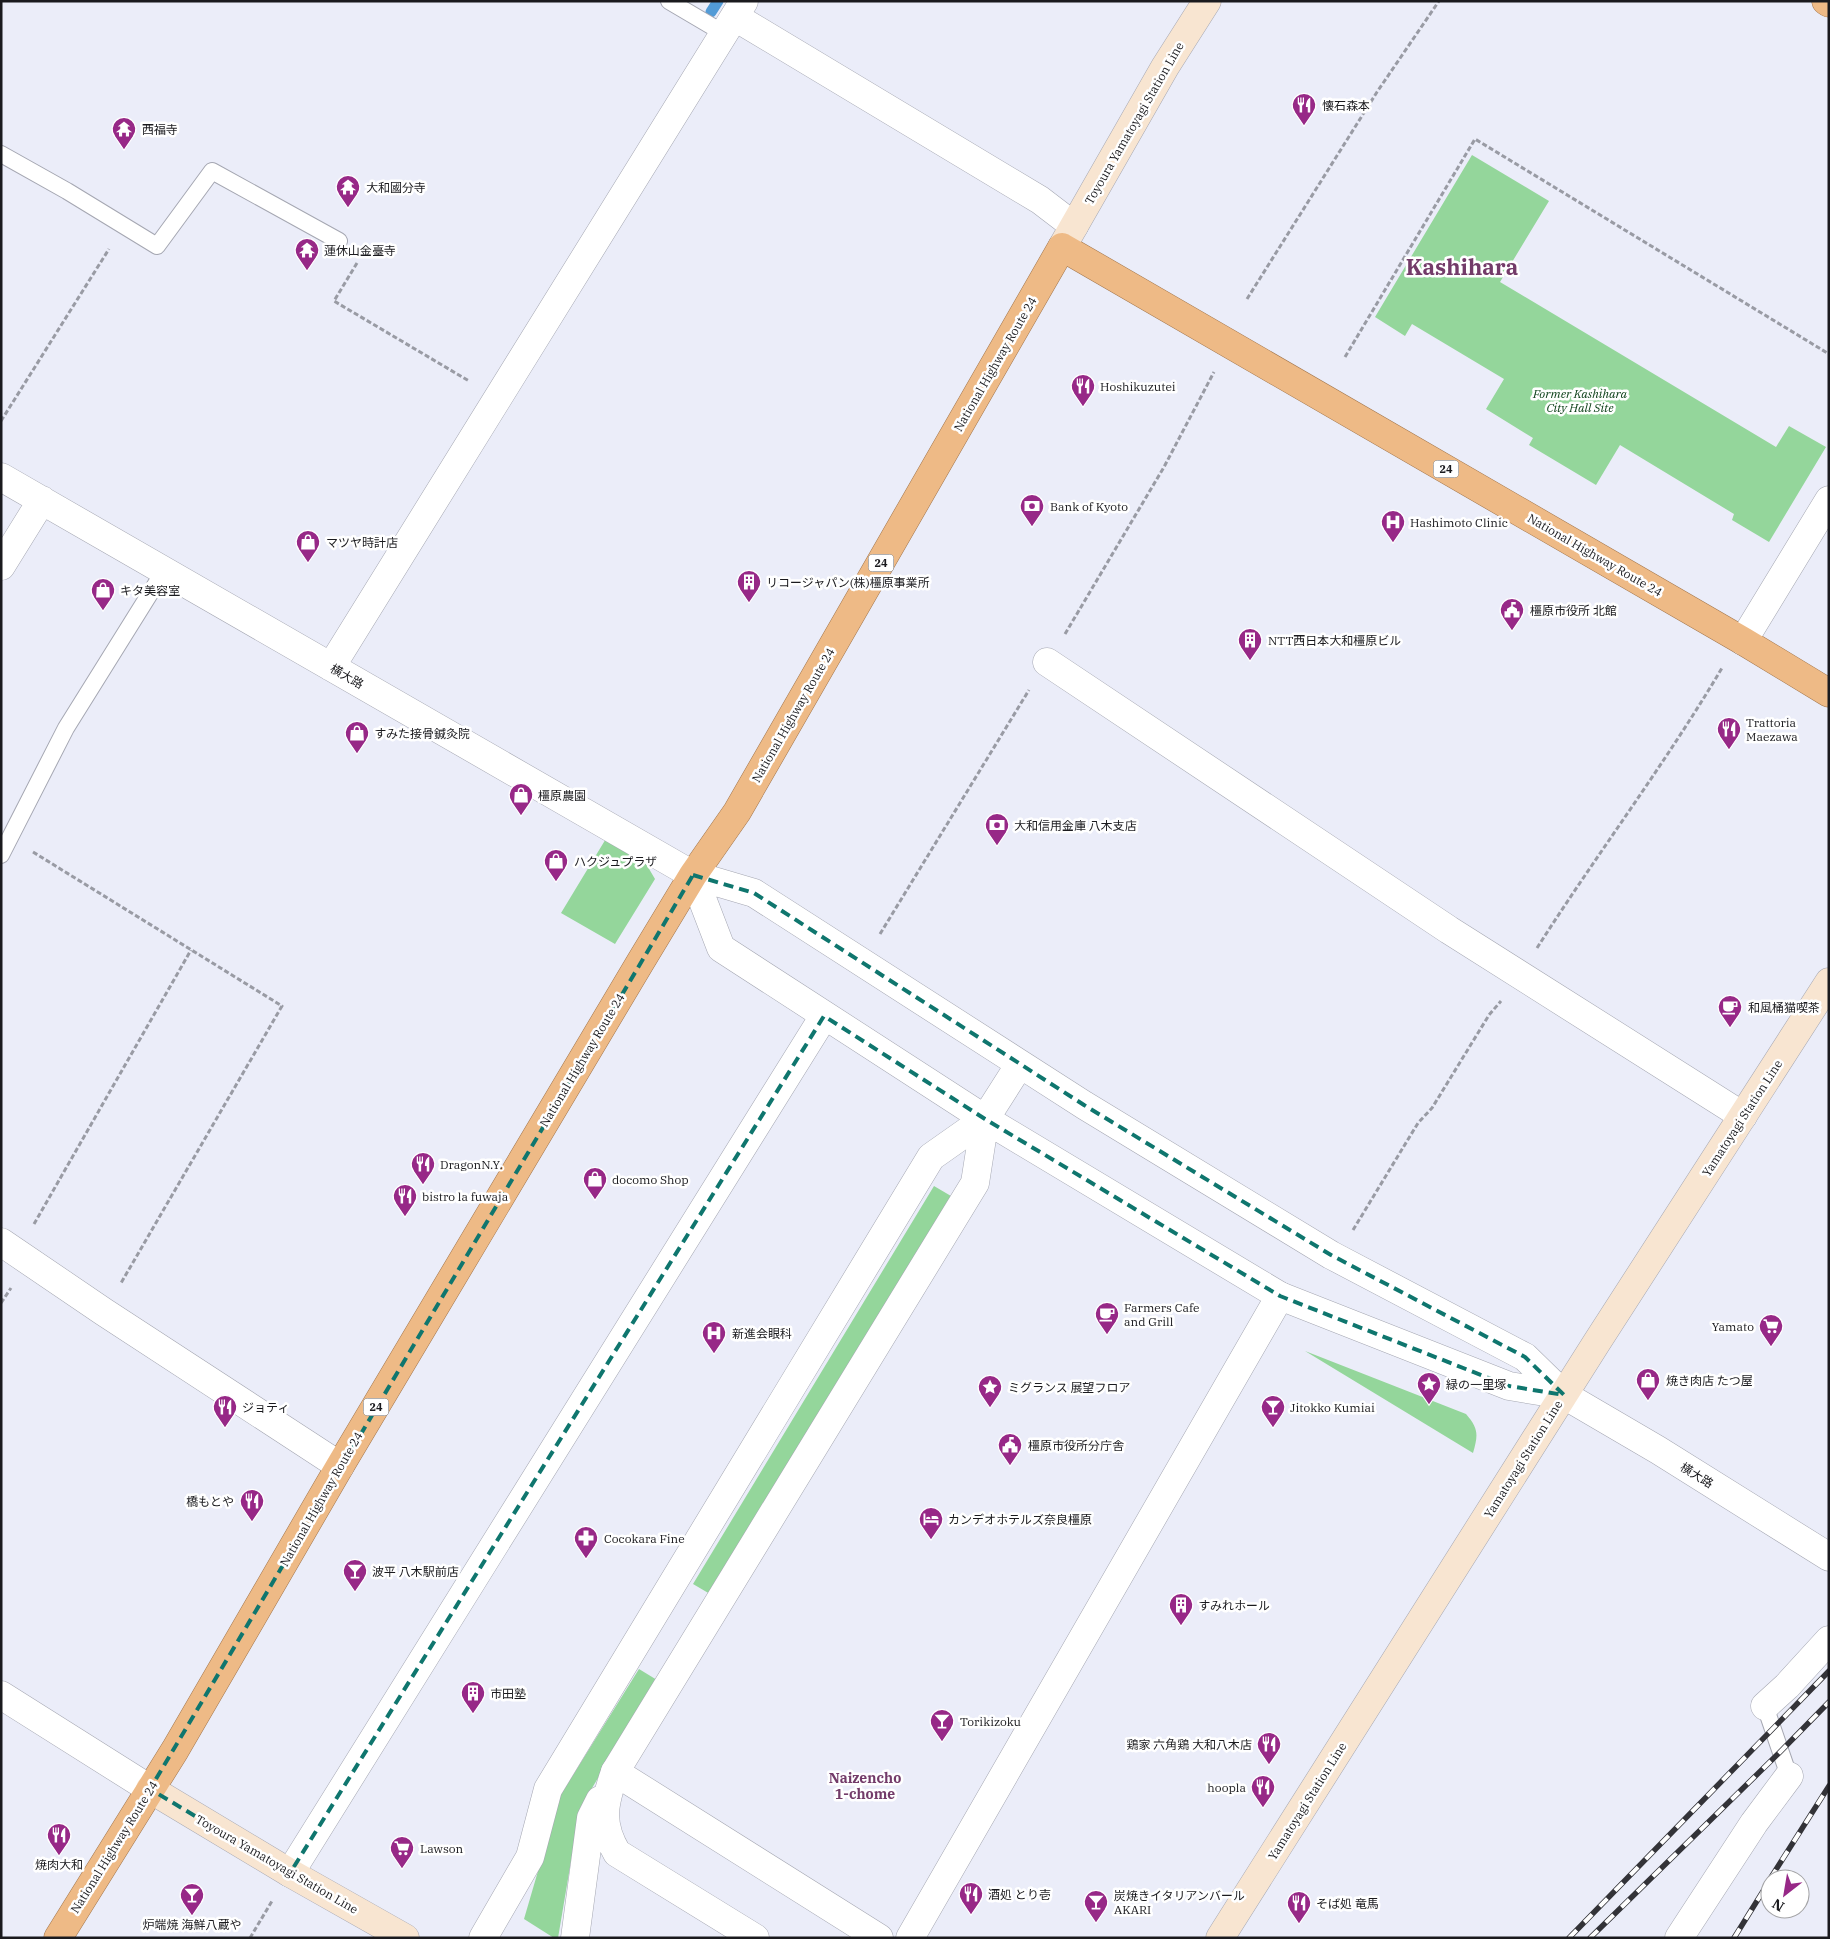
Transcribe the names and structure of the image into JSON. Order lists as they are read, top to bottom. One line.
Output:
{"streets":{"highway":["National Highway Route 24","24"],"main road":["Toyoura Yamatoyagi Station Line","Yamatoyagi Station Line"],"street":["横大路"]},"crossings":[["Toyoura Yamatoyagi Station Line","National Highway Route 24"],["National Highway Route 24","横大路"],["横大路","Yamatoyagi Station Line"]],"districts":["Kashihara","Naizencho 1-chome"],"parks":["Former Kashihara City Hall Site"],"places":{"restaurant":["懐石森本","Hoshikuzutei","Trattoria Maezawa","DragonN.Y.","bistro la fuwaja","ジョティ","橋もとや","鶏家 六角鶏 大和八木店","hoopla","焼肉大和","酒処 とり壱","そば処 竜馬"],"temple":["西福寺","大和國分寺","蓮休山金臺寺"],"bank":["Bank of Kyoto","大和信用金庫 八木支店"],"hospital":["Hashimoto Clinic","新進会眼科"],"shop":["マツヤ時計店","キタ美容室","すみた接骨鍼灸院","橿原農園","ハクジュプラザ","docomo Shop","焼き肉店 たつ屋"],"building":["リコージャパン(株)橿原事業所","NTT西日本大和橿原ビル","すみれホール","市田塾"],"public building":["橿原市役所 北館","橿原市役所分庁舎"],"cafe":["和風桶猫喫茶","Farmers Cafe and Grill"],"supermarket":["Yamato","Lawson"],"place":["緑の一里塚","ミグランス 展望フロア"],"bar":["Jitokko Kumiai","波平 八木駅前店","Torikizoku","炉端焼 海鮮八蔵や","炭焼きイタリアンバール AKARI"],"hotel":["カンデオホテルズ奈良橿原"],"pharmacy":["Cocokara Fine"]},"north":"bottom left"}
